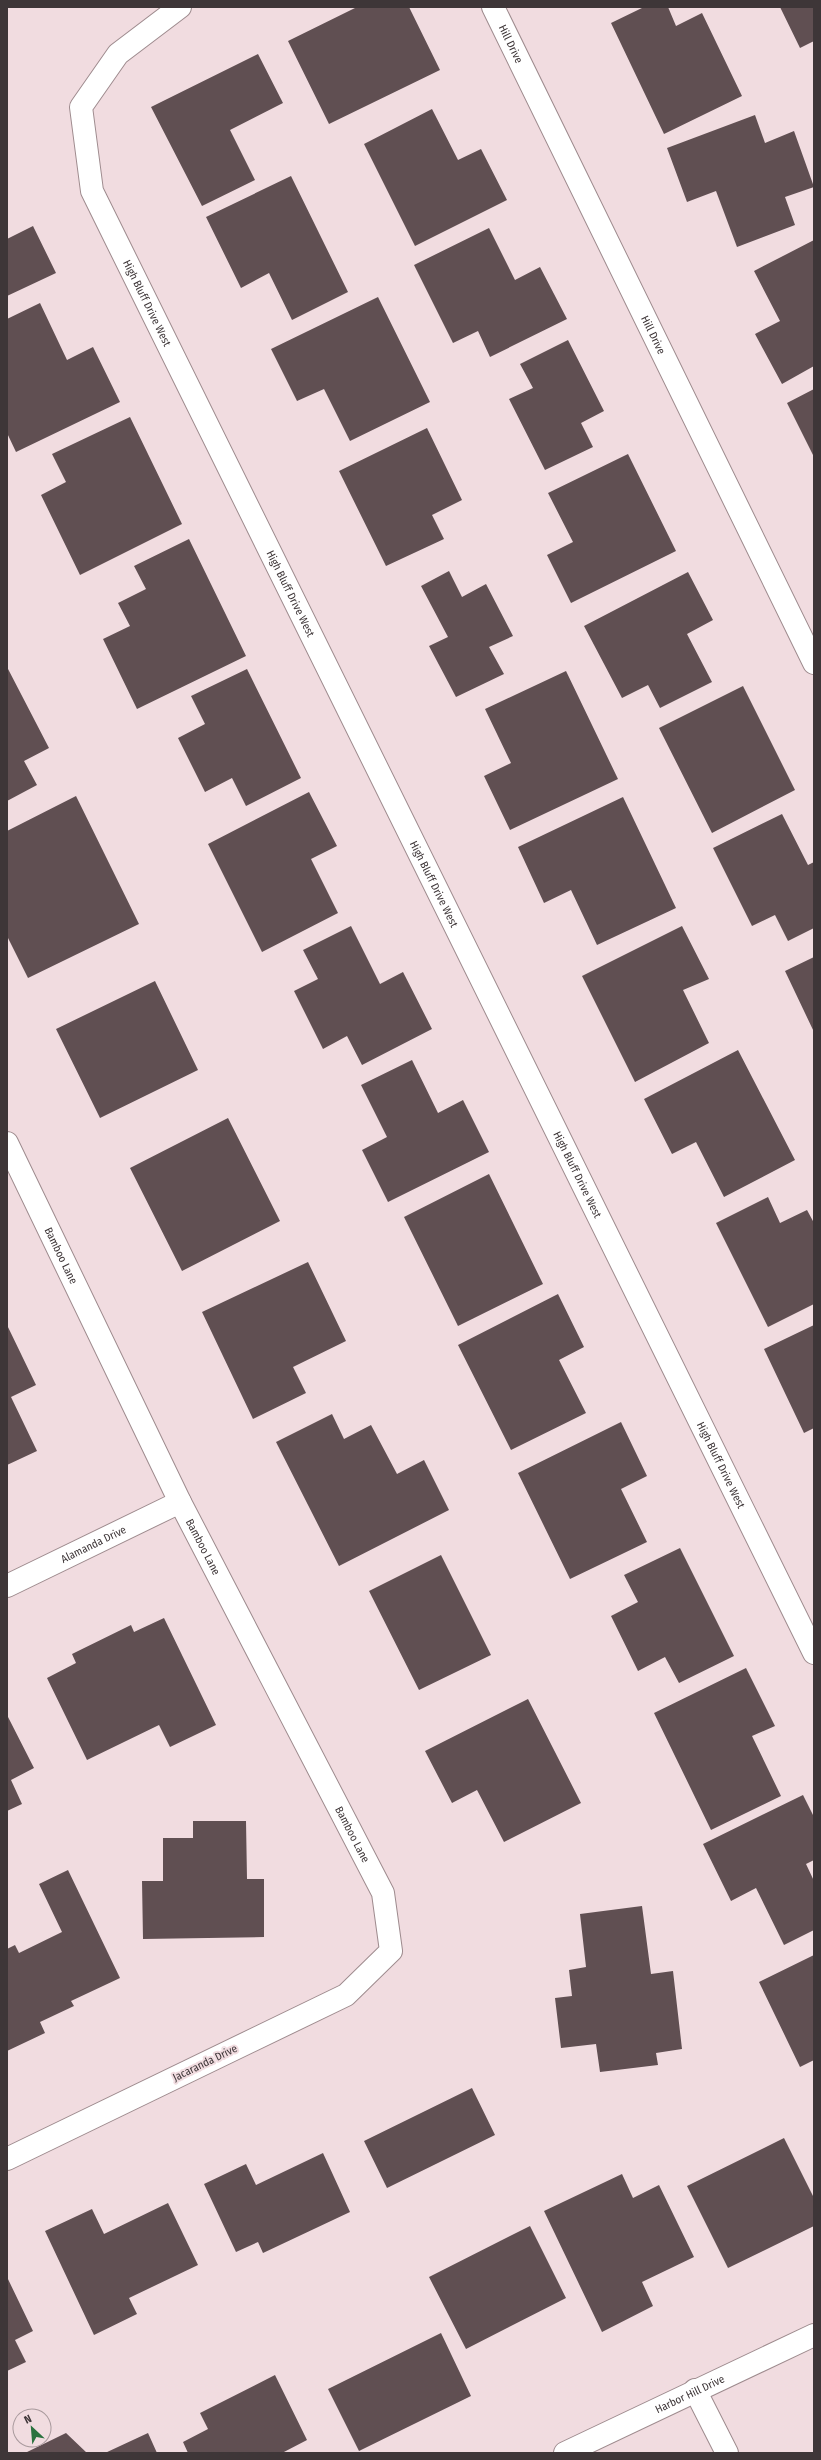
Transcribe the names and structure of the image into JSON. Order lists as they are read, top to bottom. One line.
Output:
{"streets":{"street":["Hill Drive","High Bluff Drive West","Bamboo Lane","Alamanda Drive","Jacaranda Drive","Harbor Hill Drive"]},"crossings":[["Bamboo Lane","Alamanda Drive"],["Bamboo Lane","Jacaranda Drive"]],"north":"top left"}
